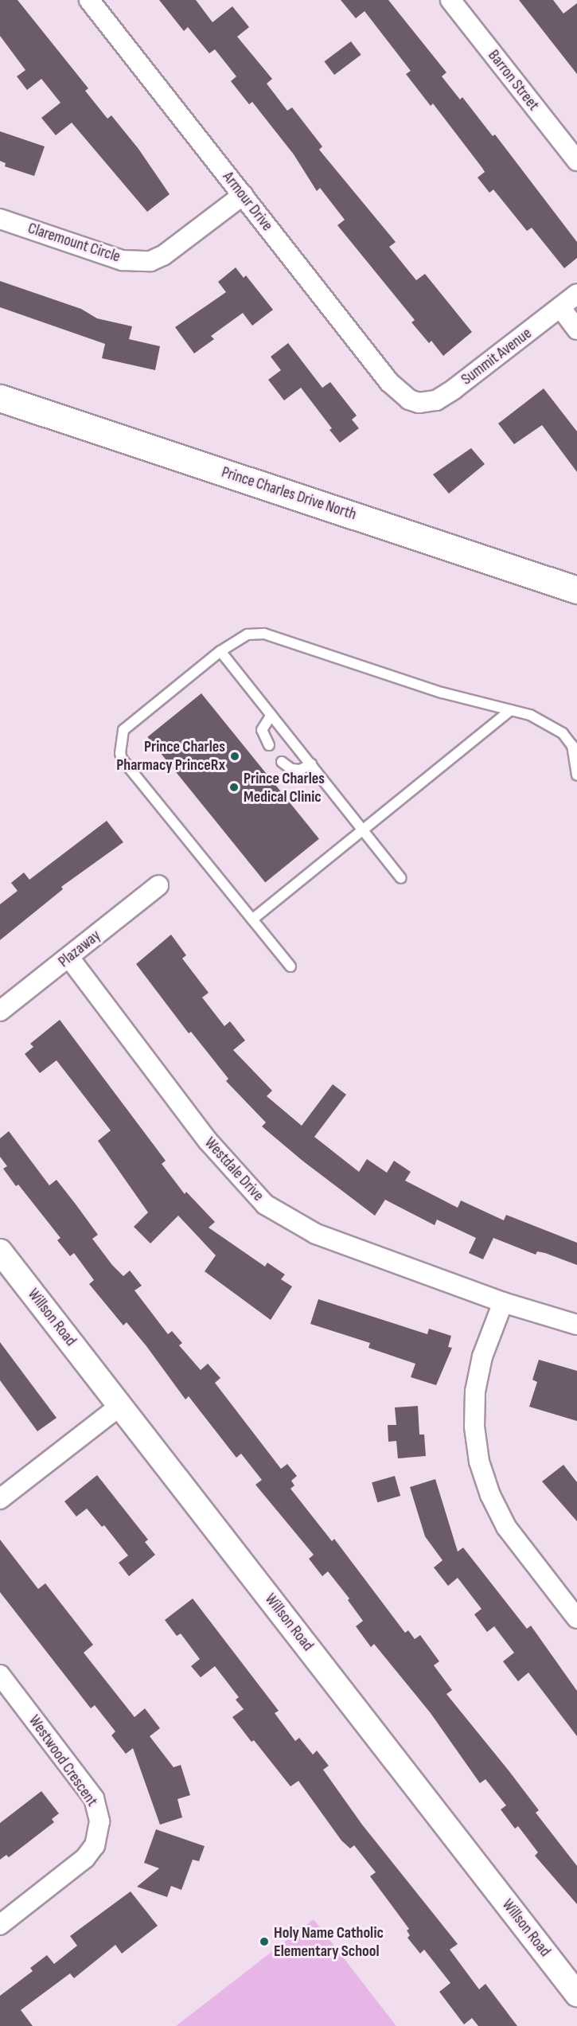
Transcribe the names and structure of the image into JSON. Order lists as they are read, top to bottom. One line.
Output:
{"streets":{"main road":["Prince Charles Drive North"],"street":["Barron Street","Armour Drive","Claremount Circle","Summit Avenue","Plazaway","Westdale Drive","Willson Road","Westwood Crescent"]},"crossings":[["Armour Drive","Claremount Circle"],["Armour Drive","Summit Avenue"],["Plazaway","Westdale Drive"]],"places":["Prince Charles Pharmacy PrinceRx","Prince Charles Medical Clinic","Holy Name Catholic Elementary School"]}
